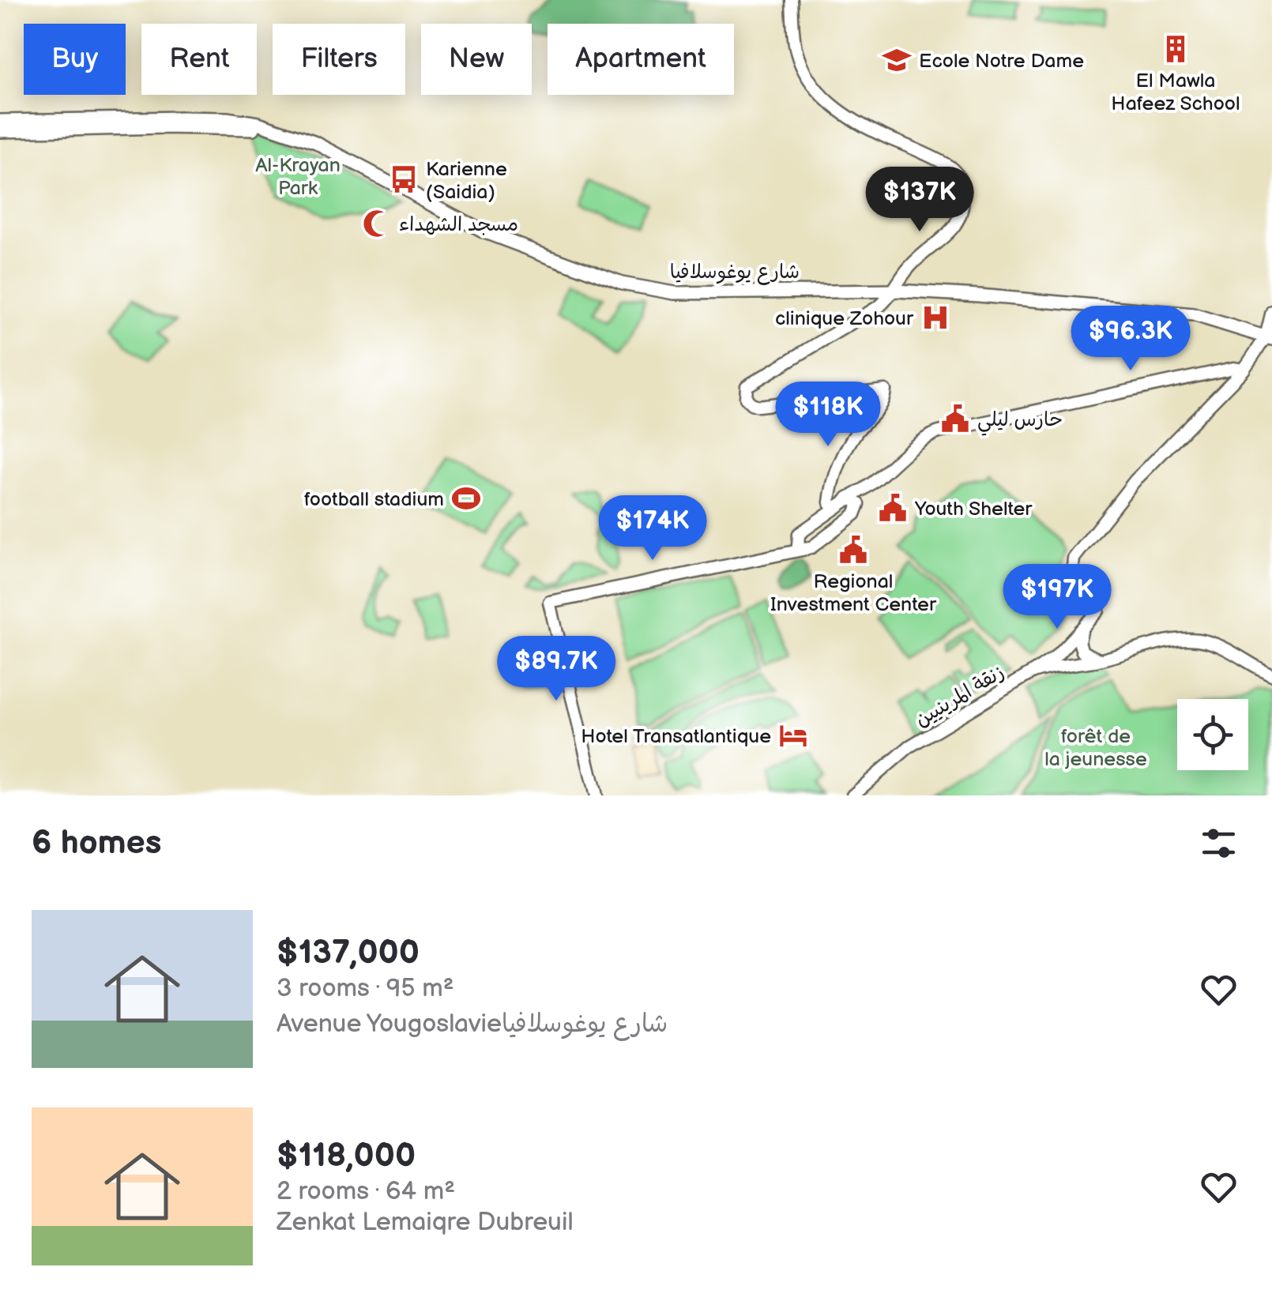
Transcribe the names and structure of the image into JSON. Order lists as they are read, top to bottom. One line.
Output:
{"streets":{"main road":["شارع يوغوسلافيا","زنقة المرينيين"]},"parks":["Al-Krayan Park","forêt de la jeunesse"],"places":{"building":["El Mawla Hafeez School"],"school or university":["Ecole Notre Dame"],"bus stop":["Karienne (Saidia)"],"mosque":["مسجد الشهداء"],"hospital":["clinique Zohour"],"public building":["حارس ليلي","Youth Shelter","Regional Investment Center"],"sports":["football stadium"],"hotel":["Hotel Transatlantique"]},"page":{"chip":["Buy","Rent","Filters","New","Apartment"],"price":["$137K","$96.3K","$118K","$174K","$197K","$89.7K"],"heading":"6 homes","list":[{"name":"$137,000","note":"3 rooms · 95 m² · Avenue Yougoslavieشارع يوغوسلافيا"},{"name":"$118,000","note":"2 rooms · 64 m² · Zenkat Lemaiqre Dubreuil"}]}}
